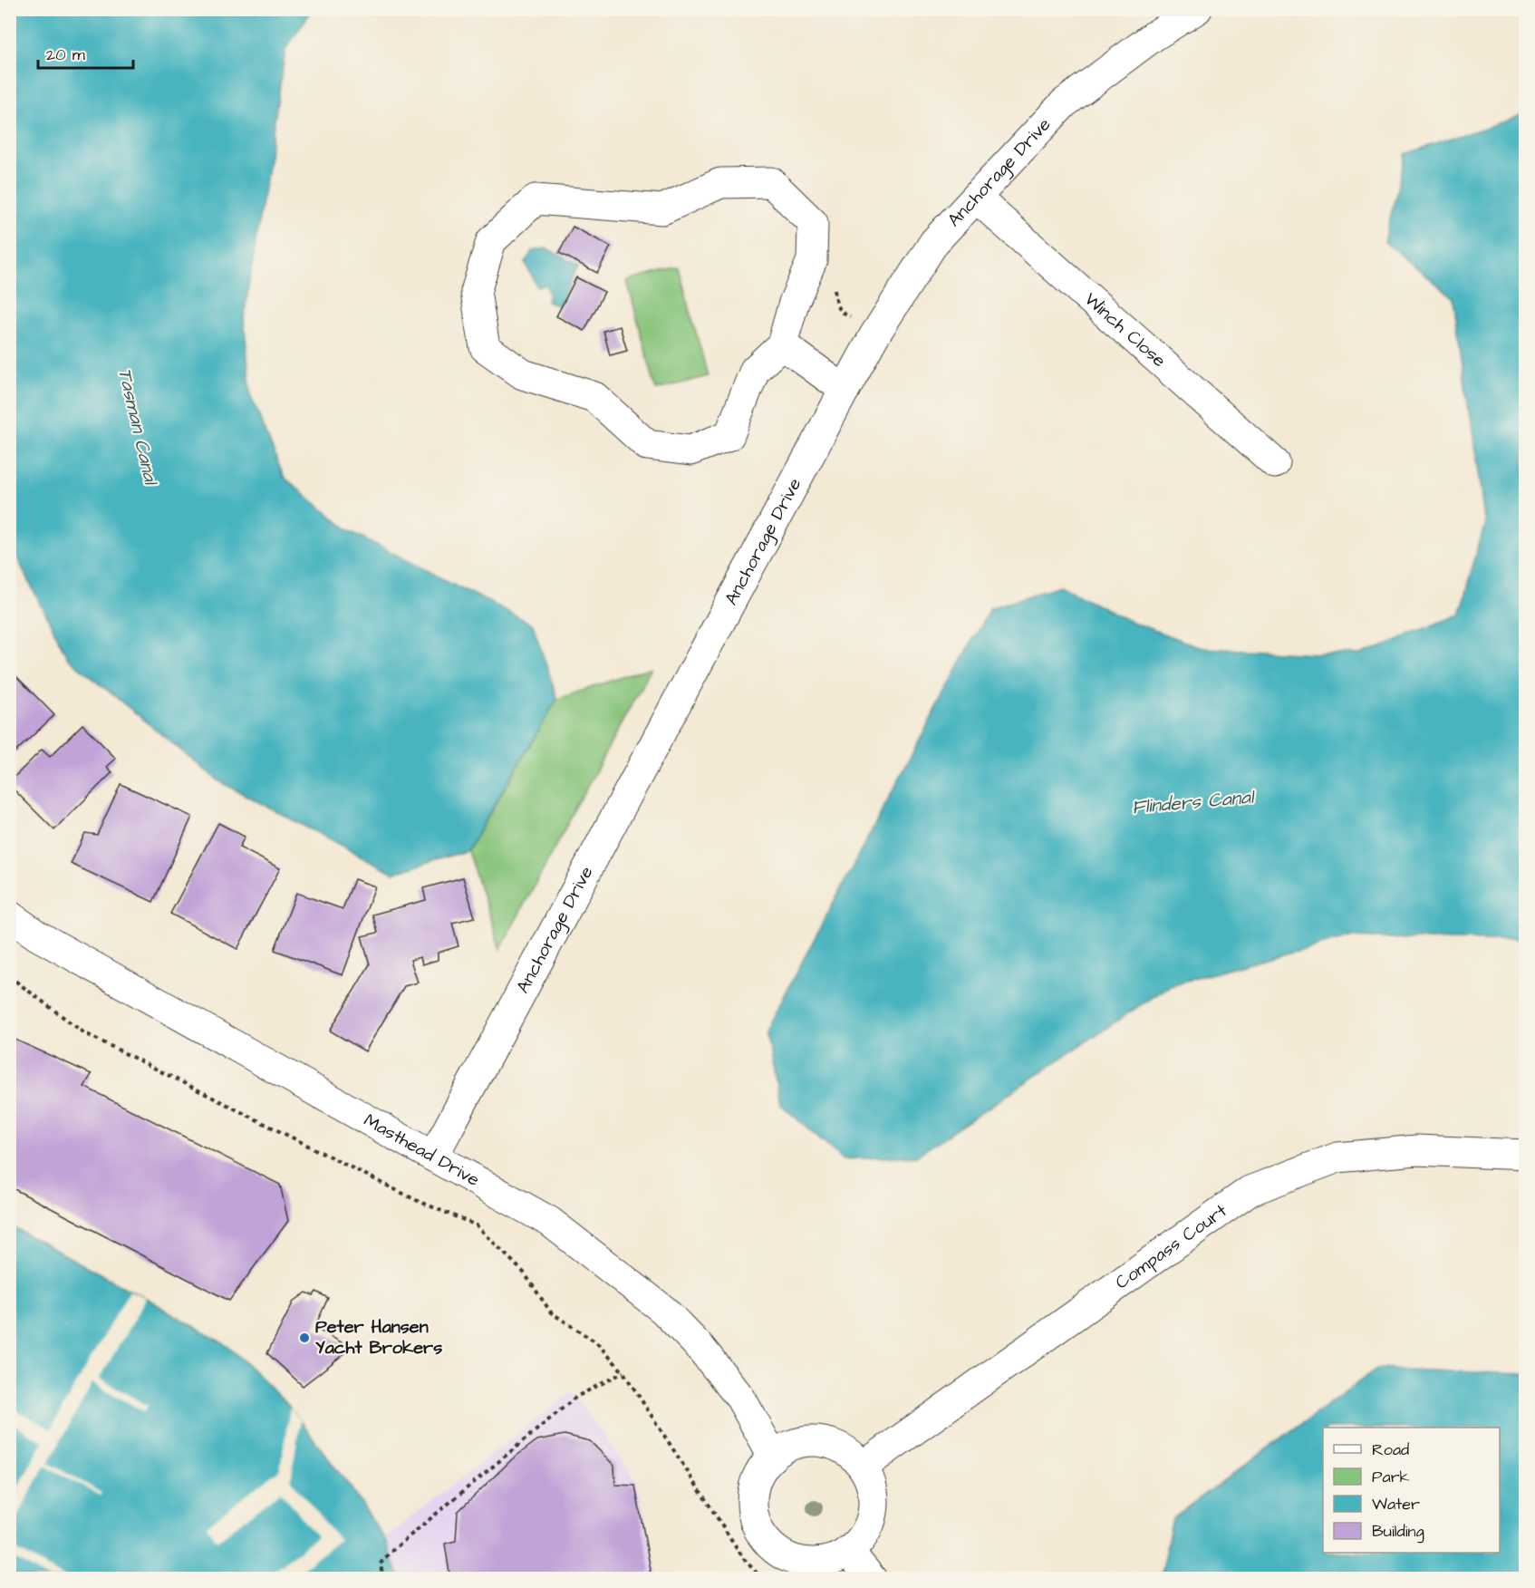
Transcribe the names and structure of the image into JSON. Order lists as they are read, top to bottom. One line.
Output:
{"streets":{"street":["Anchorage Drive","Winch Close","Masthead Drive","Compass Court"]},"crossings":[["Anchorage Drive","Winch Close"],["Anchorage Drive","Masthead Drive"],["Masthead Drive","Compass Court"]],"water":["Tasman Canal","Flinders Canal"],"places":["Peter Hansen Yacht Brokers"],"legend":["Road","Park","Water","Building"],"scale_bar":"20 m"}
